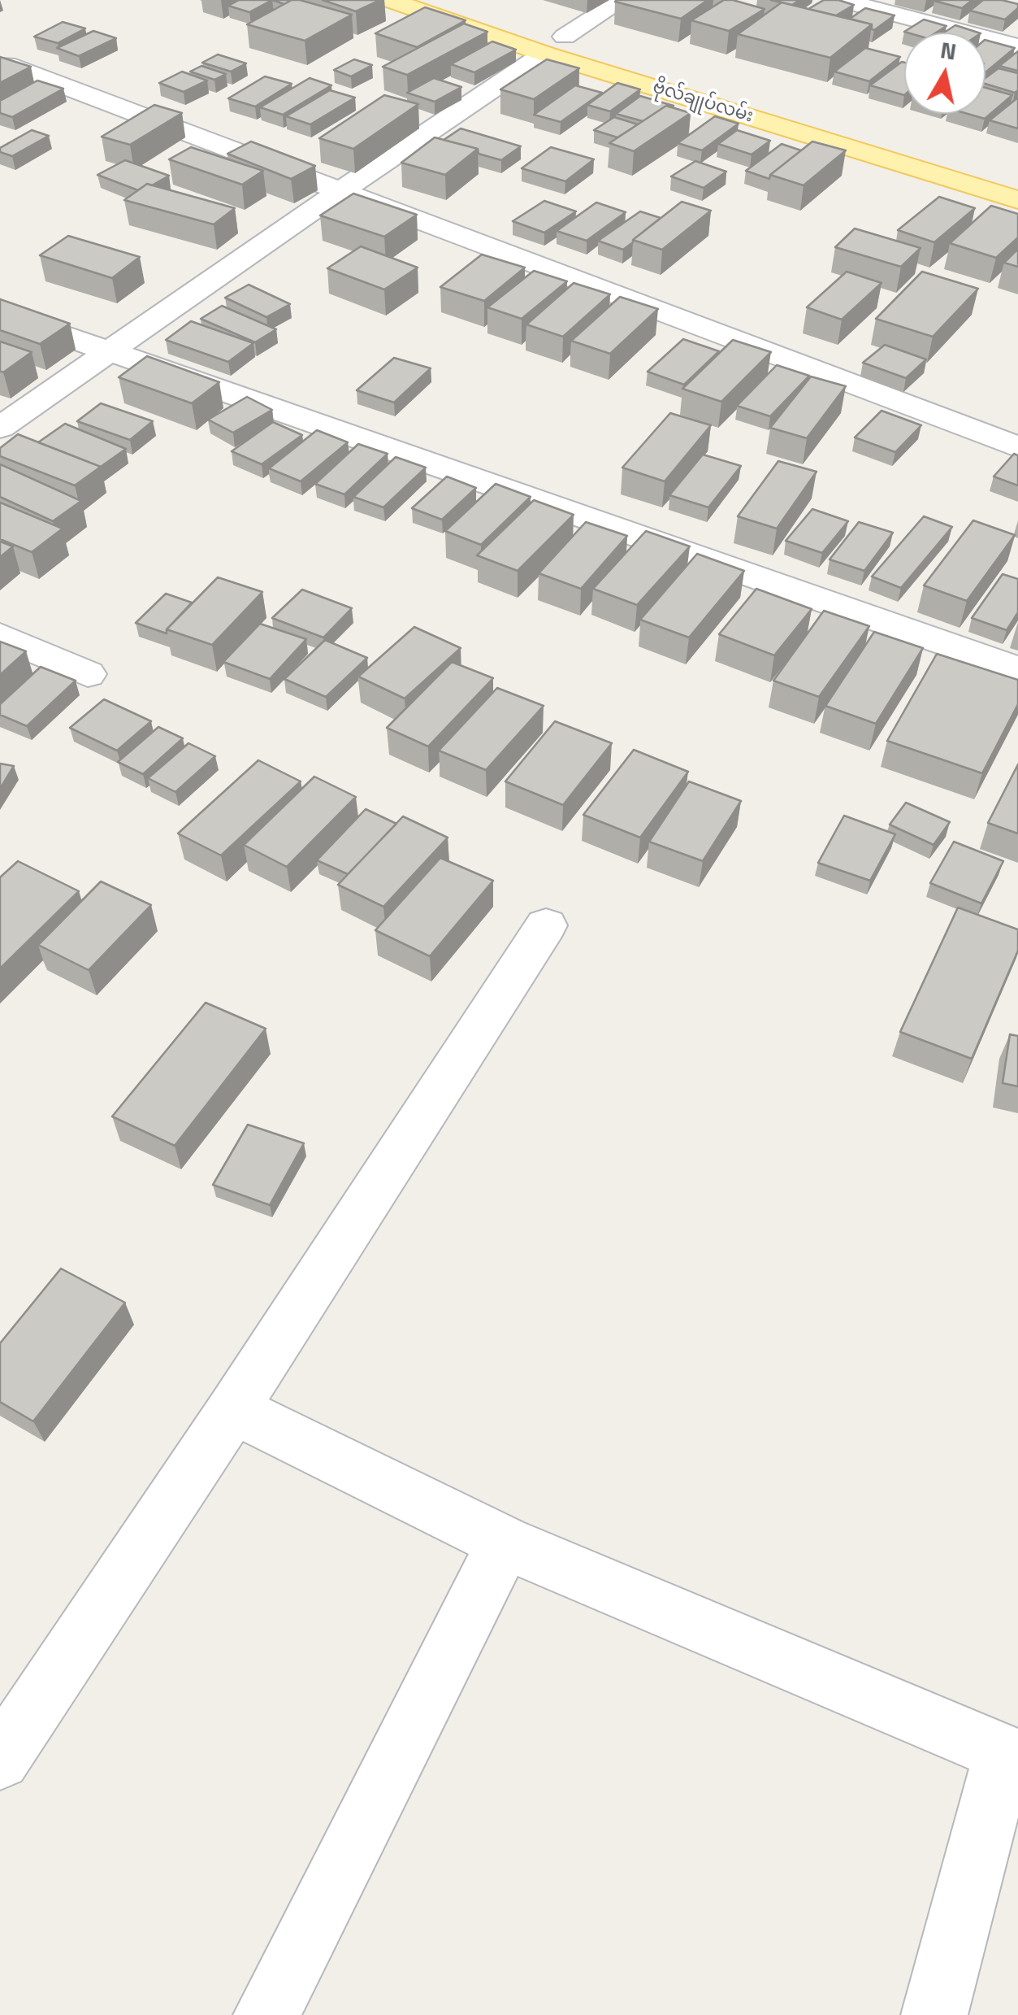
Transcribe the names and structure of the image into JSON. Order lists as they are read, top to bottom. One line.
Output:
{"streets":{"main road":["ဗိုလ်ချုပ်လမ်း"]},"north":"top"}
